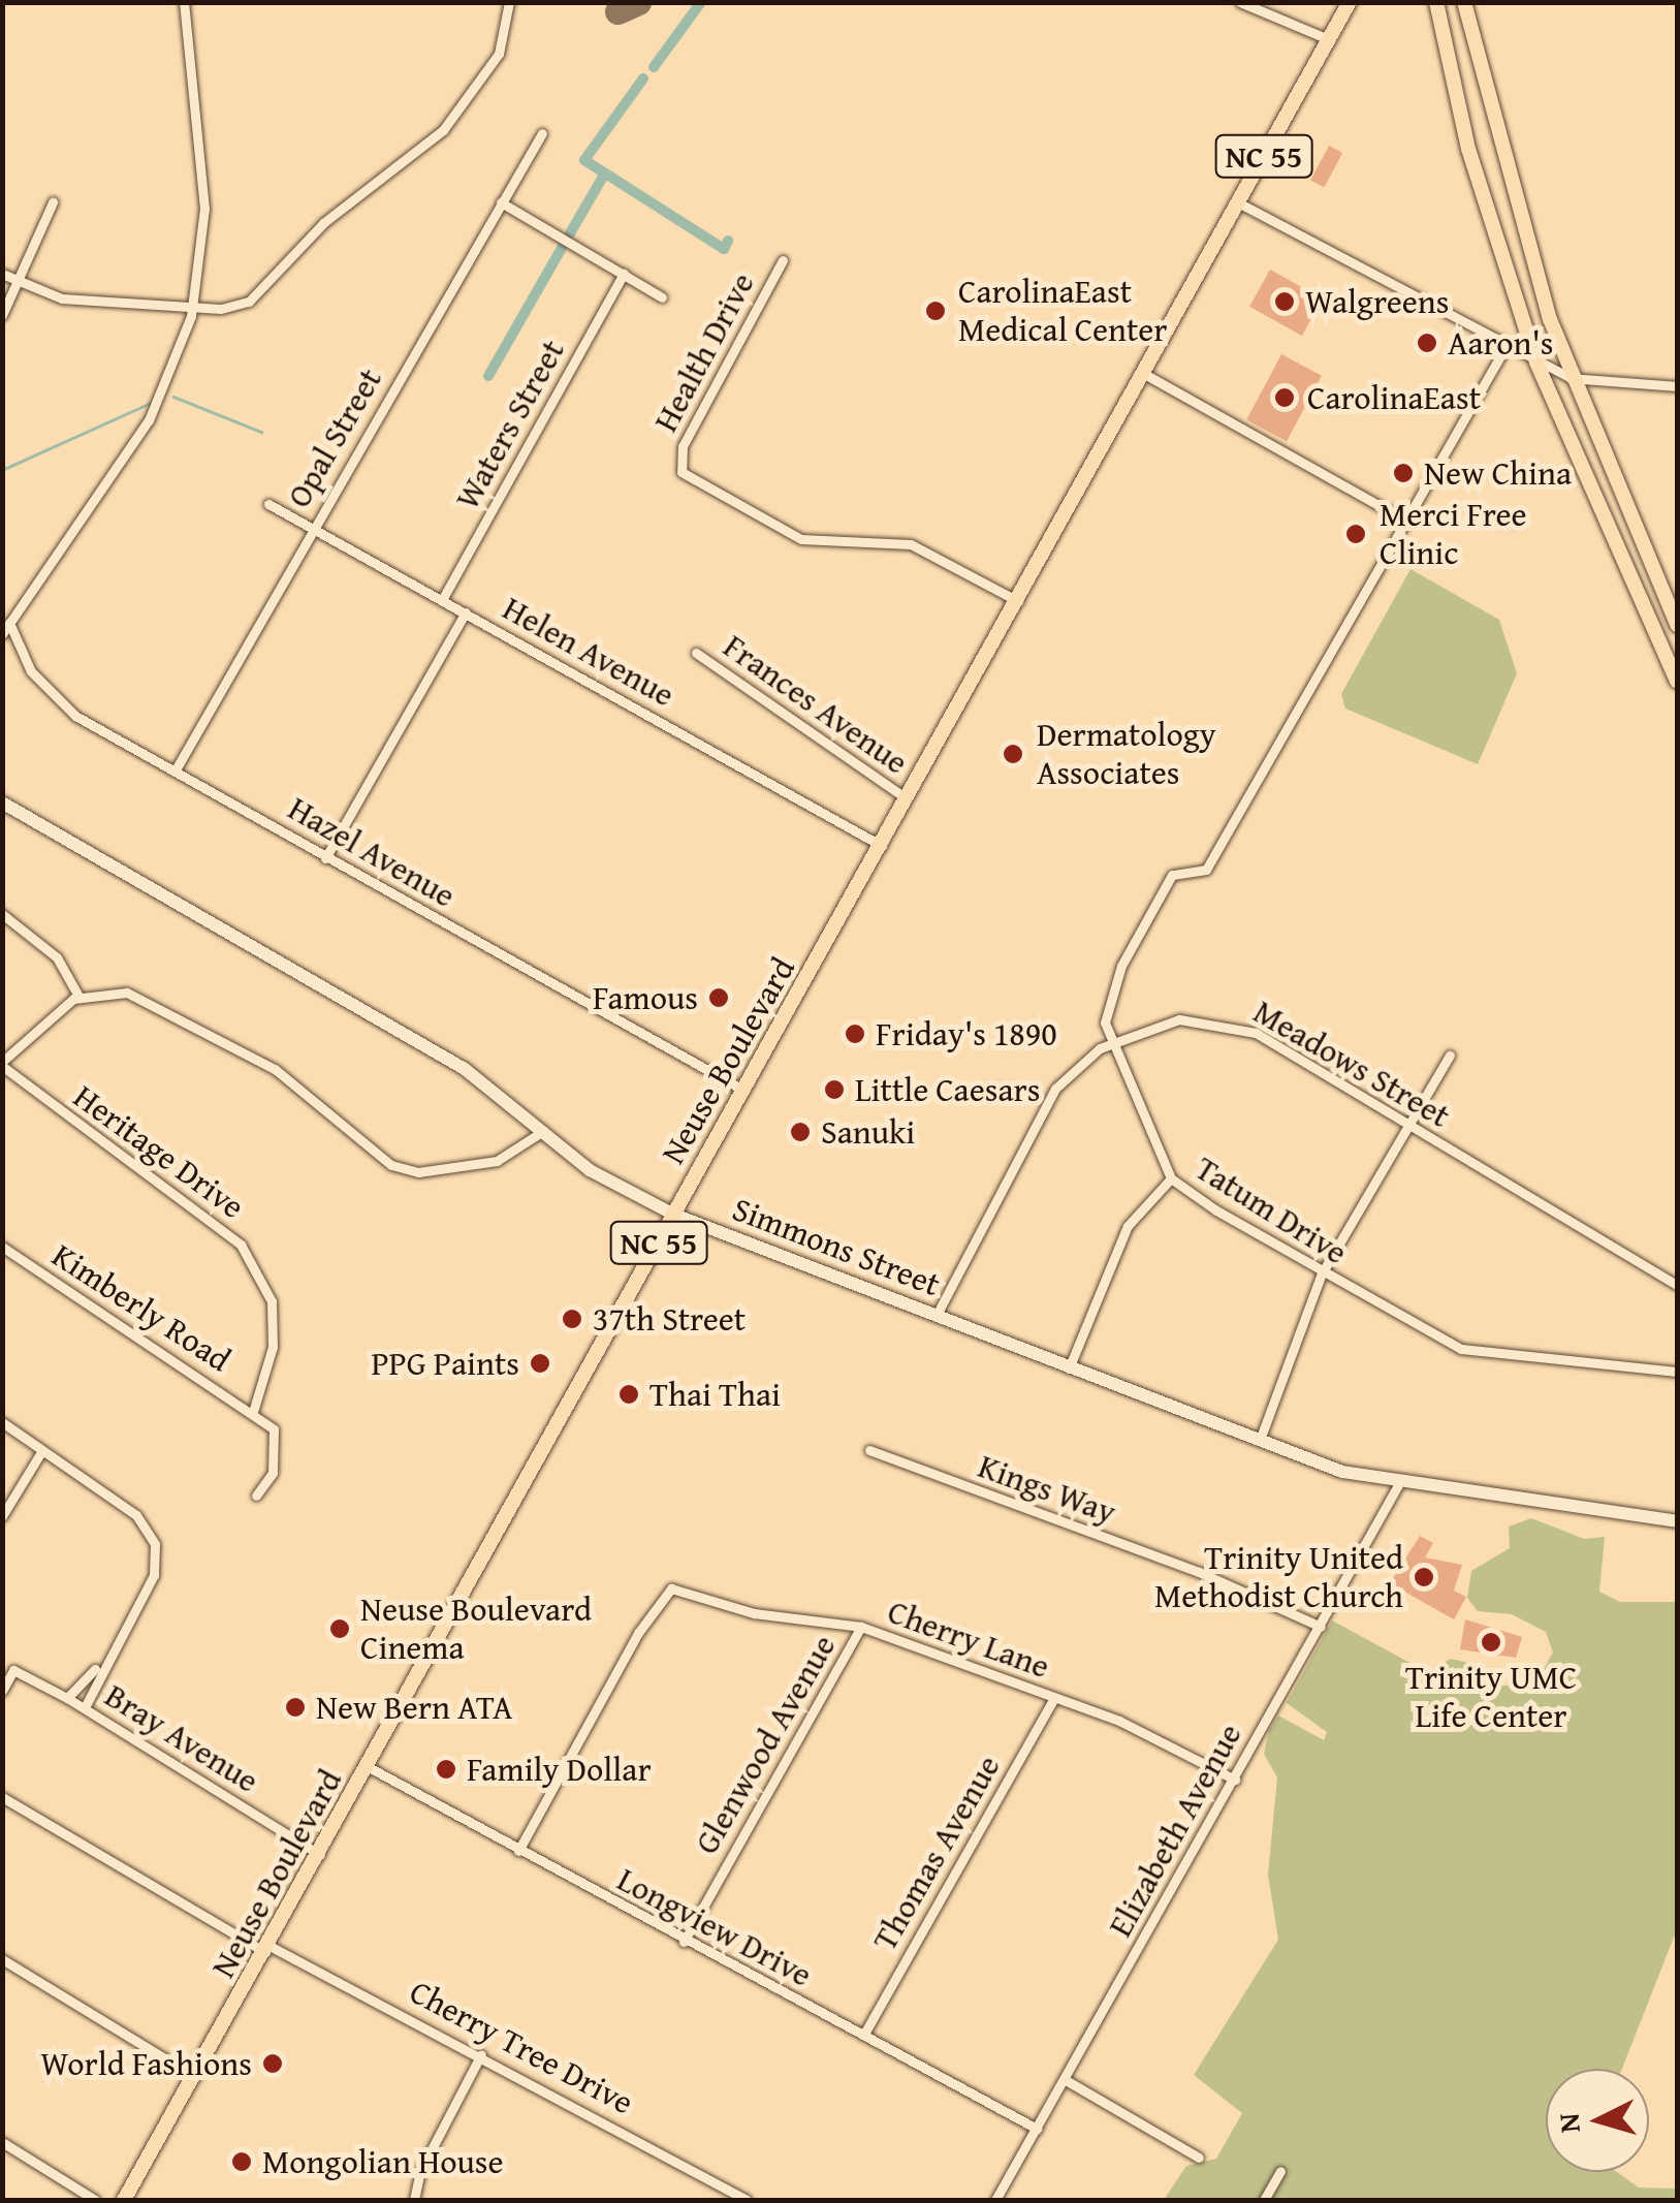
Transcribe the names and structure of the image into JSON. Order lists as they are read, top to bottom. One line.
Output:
{"streets":{"main road":["NC 55","Neuse Boulevard"],"street":["Health Drive","Waters Street","Opal Street","Helen Avenue","Frances Avenue","Hazel Avenue","Meadows Street","Heritage Drive","Tatum Drive","Simmons Street","Kimberly Road","Kings Way","Cherry Lane","Bray Avenue","Glenwood Avenue","Elizabeth Avenue","Thomas Avenue","Longview Drive","Cherry Tree Drive"]},"crossings":[["NC 55","Neuse Boulevard"],["Health Drive","Neuse Boulevard"],["Waters Street","Helen Avenue"],["Opal Street","Helen Avenue"],["Opal Street","Hazel Avenue"],["Helen Avenue","Neuse Boulevard"],["Frances Avenue","Neuse Boulevard"],["Hazel Avenue","Neuse Boulevard"],["Neuse Boulevard","Simmons Street"],["Neuse Boulevard","Bray Avenue"],["Neuse Boulevard","Longview Drive"],["Neuse Boulevard","Cherry Tree Drive"],["Meadows Street","Tatum Drive"],["Meadows Street","Simmons Street"],["Heritage Drive","Kimberly Road"],["Simmons Street","Elizabeth Avenue"],["Kings Way","Elizabeth Avenue"],["Cherry Lane","Glenwood Avenue"],["Cherry Lane","Elizabeth Avenue"],["Cherry Lane","Thomas Avenue"],["Cherry Lane","Longview Drive"],["Glenwood Avenue","Longview Drive"],["Elizabeth Avenue","Longview Drive"],["Thomas Avenue","Longview Drive"]],"places":["Walgreens","CarolinaEast Medical Center","Aaron's","CarolinaEast","New China","Merci Free Clinic","Dermatology Associates","Famous","Friday's 1890","Little Caesars","Sanuki","37th Street","PPG Paints","Thai Thai","Trinity United Methodist Church","Neuse Boulevard Cinema","Trinity UMC Life Center","New Bern ATA","Family Dollar","World Fashions","Mongolian House"],"north":"left"}
